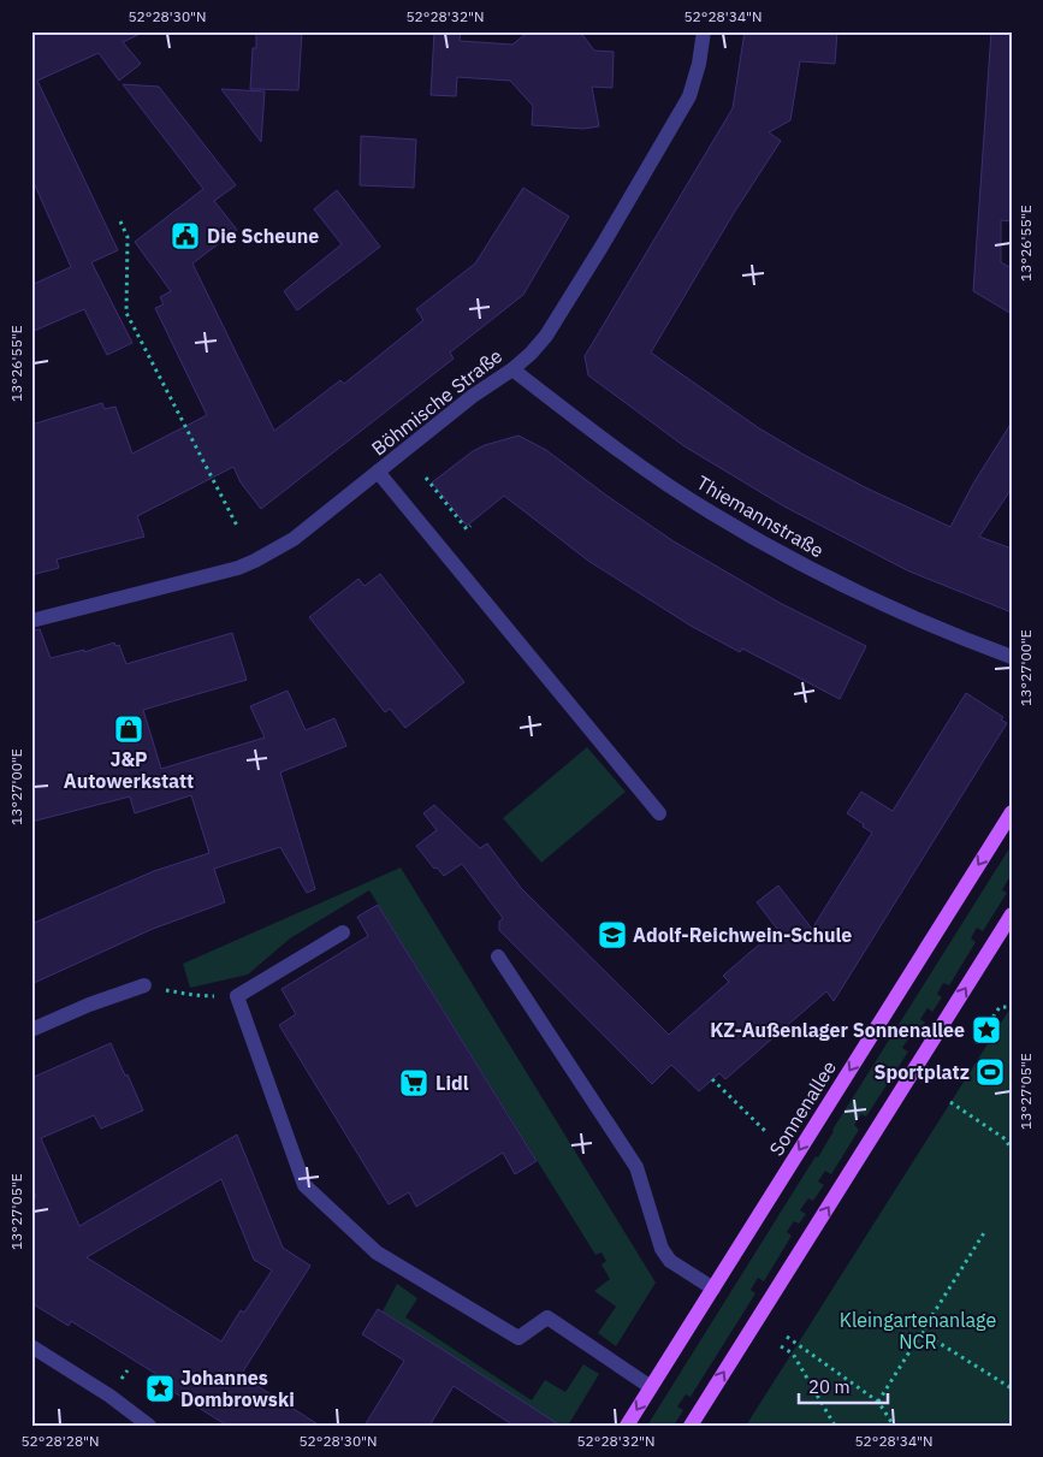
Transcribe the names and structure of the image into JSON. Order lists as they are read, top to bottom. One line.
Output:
{"streets":{"main road":["Sonnenallee"],"street":["Böhmische Straße","Thiemannstraße"]},"crossings":[["Böhmische Straße","Thiemannstraße"]],"parks":["Kleingartenanlage NCR"],"places":{"public building":["Die Scheune"],"shop":["J&P Autowerkstatt"],"school or university":["Adolf-Reichwein-Schule"],"place":["KZ-Außenlager Sonnenallee","Johannes Dombrowski"],"sports":["Sportplatz"],"supermarket":["Lidl"]},"scale_bar":"20 m","coordinates":["52°28'30\"N","52°28'32\"N","52°28'34\"N","13°26'55\"E","13°27'00\"E","13°27'05\"E","52°28'28\"N"]}
